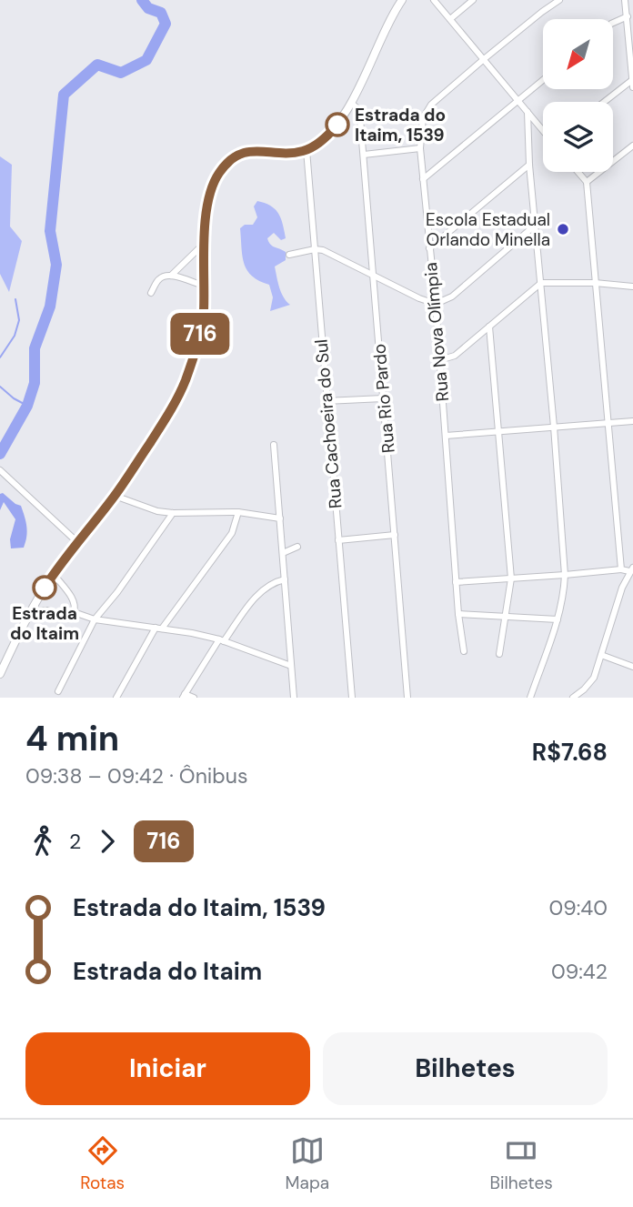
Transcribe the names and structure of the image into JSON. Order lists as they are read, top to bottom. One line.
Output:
{"streets":{"street":["Rua Nova Olímpia","Rua Rio Pardo","Rua Cachoeira do Sul"]},"places":["Estrada do Itaim, 1539","Escola Estadual Orlando Minella","Estrada do Itaim"],"lines":["bus line 716"],"north":"bottom left","page":{"on_map":"716","heading":["4 min","09:38 – 09:42 · Ônibus","R$7.68"],"legs":["2","716"],"list":[{"name":"Estrada do Itaim, 1539","value":"09:40"},{"name":"Estrada do Itaim","value":"09:42"}],"buttons":["Iniciar","Bilhetes"],"tabs":["Rotas","Mapa","Bilhetes"]}}
